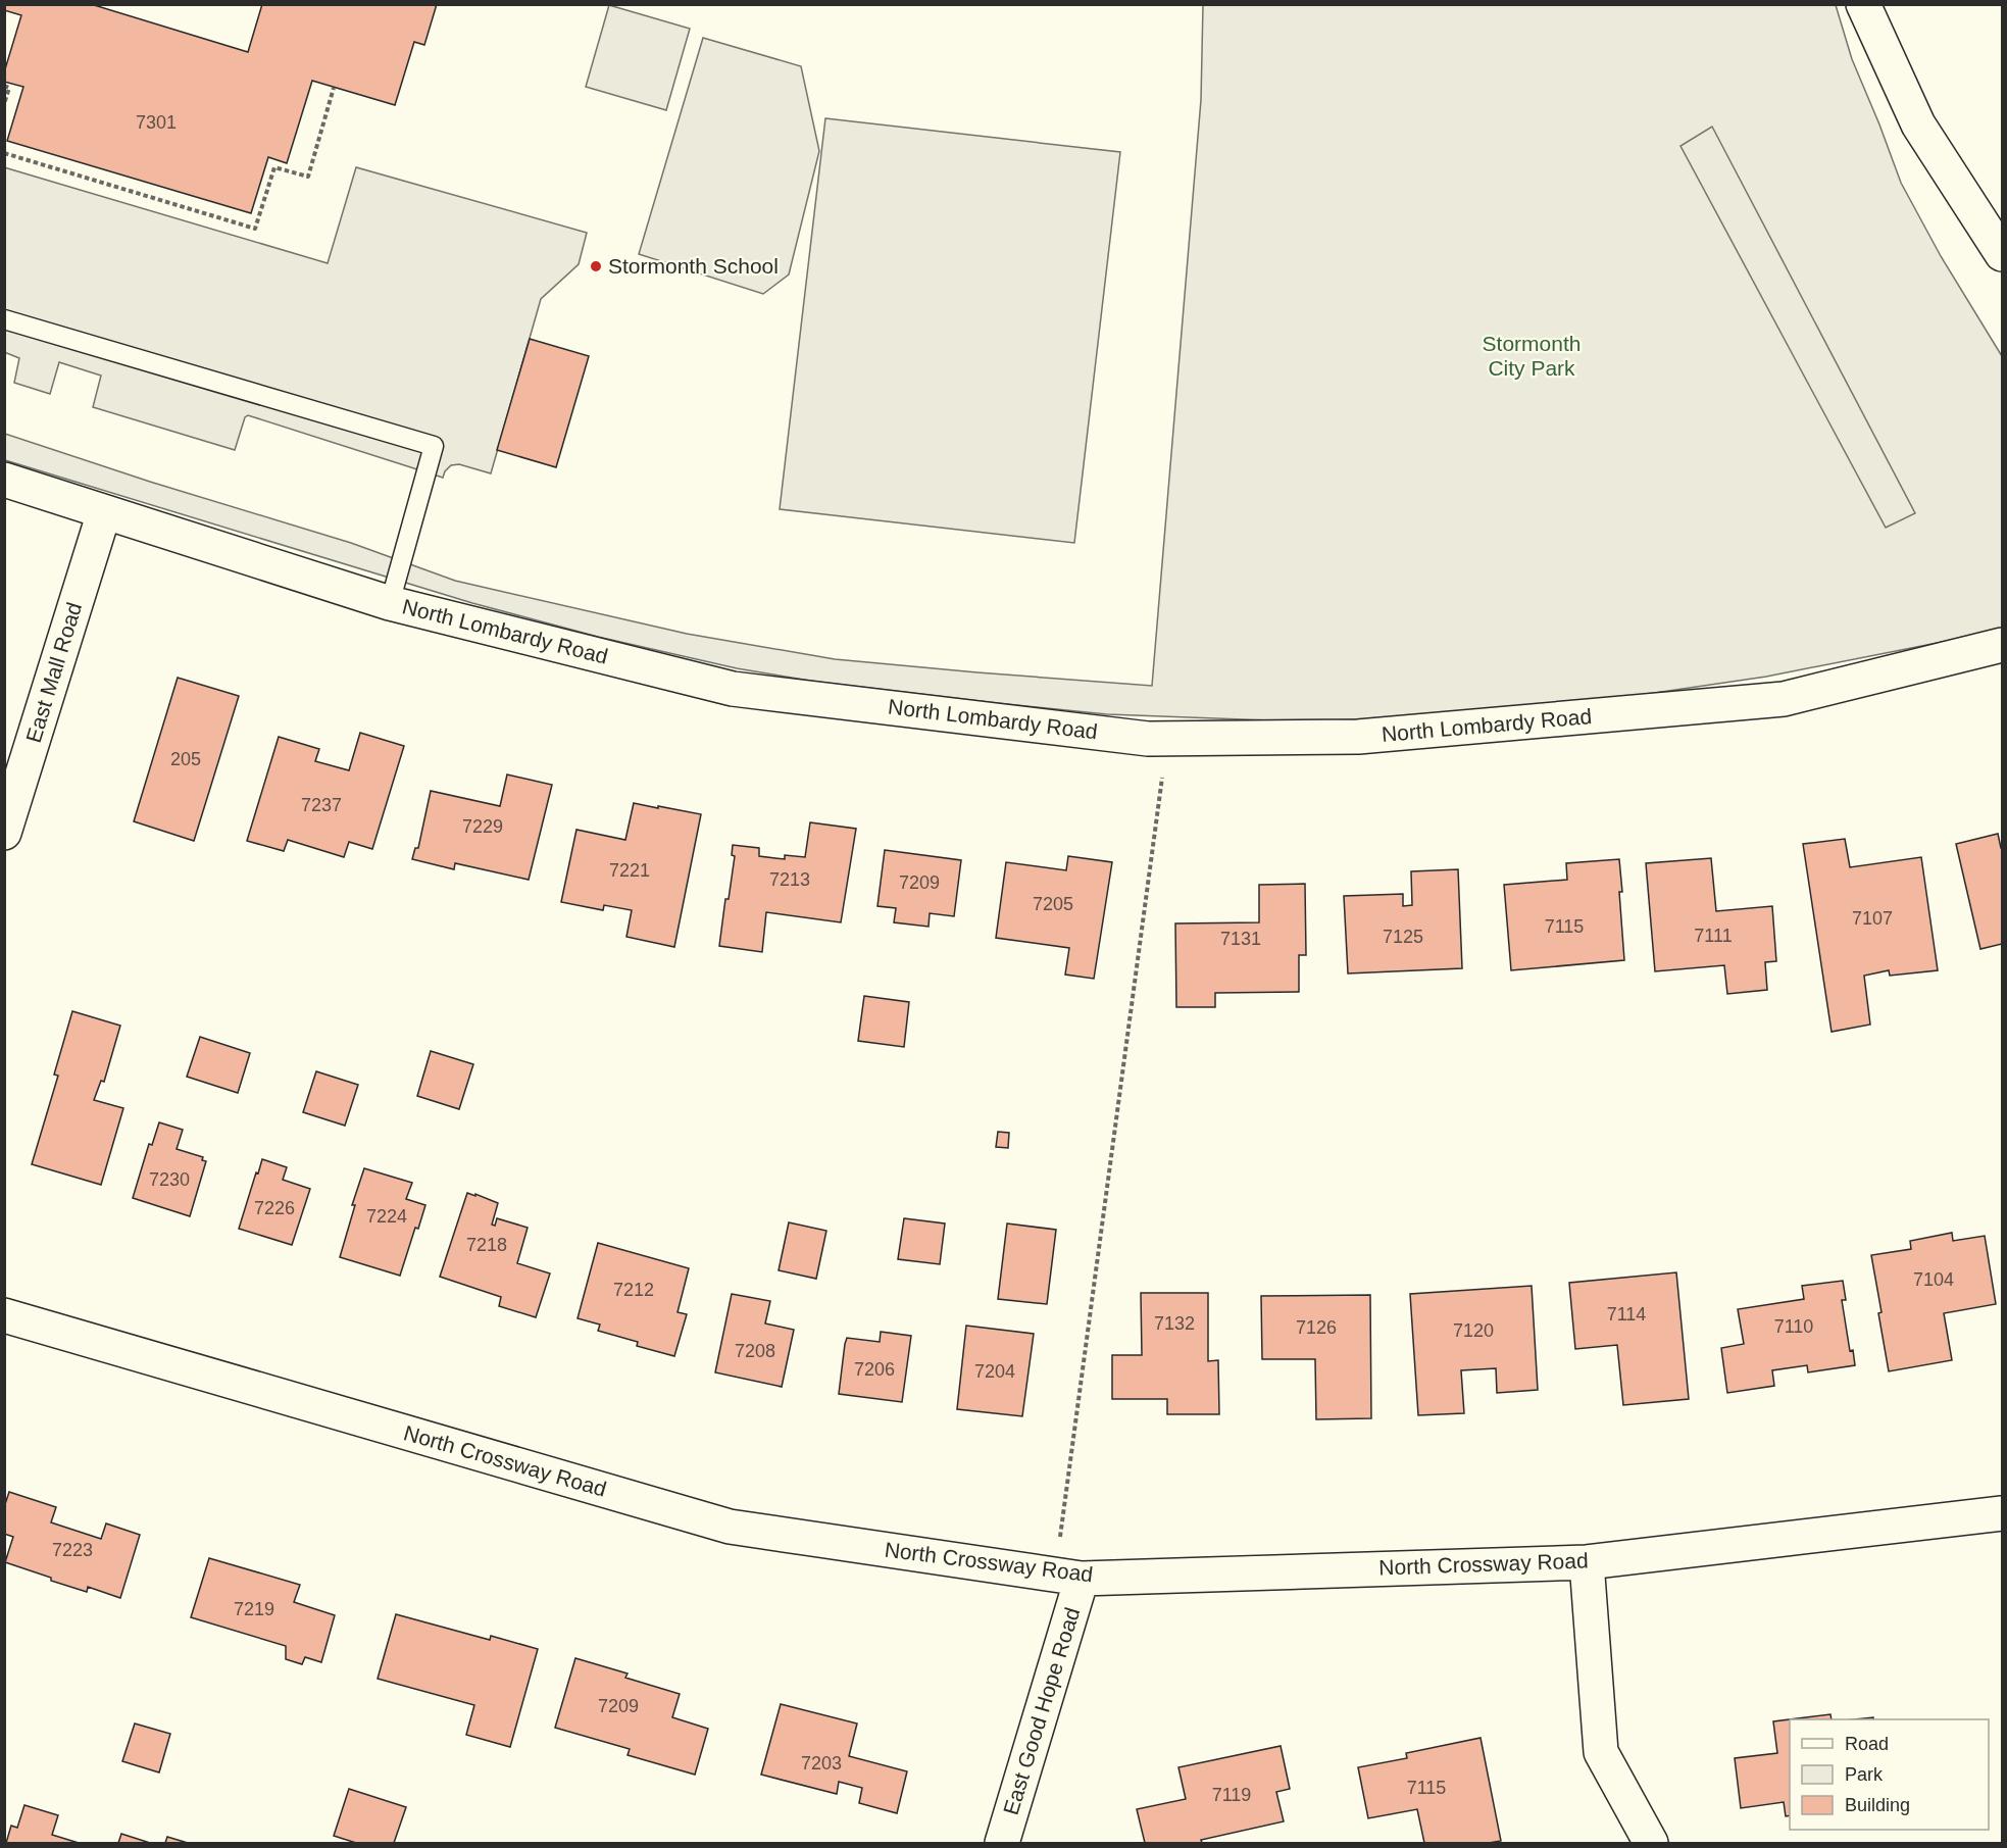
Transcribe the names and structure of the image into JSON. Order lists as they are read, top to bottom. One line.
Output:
{"streets":{"street":["North Lombardy Road","East Mall Road","North Crossway Road","East Good Hope Road"]},"crossings":[["North Lombardy Road","East Mall Road"],["North Crossway Road","East Good Hope Road"]],"parks":["Stormonth City Park"],"places":["Stormonth School"],"house_numbers":["7301","205","7237","7229","7221","7213","7209","7205","7107","7115","7111","7125","7131","7230","7226","7224","7218","7104","7212","7114","7132","7110","7126","7120","7208","7206","7204","7223","7219","7209","7203","7115","7119"],"legend":["Road","Park","Building"]}
